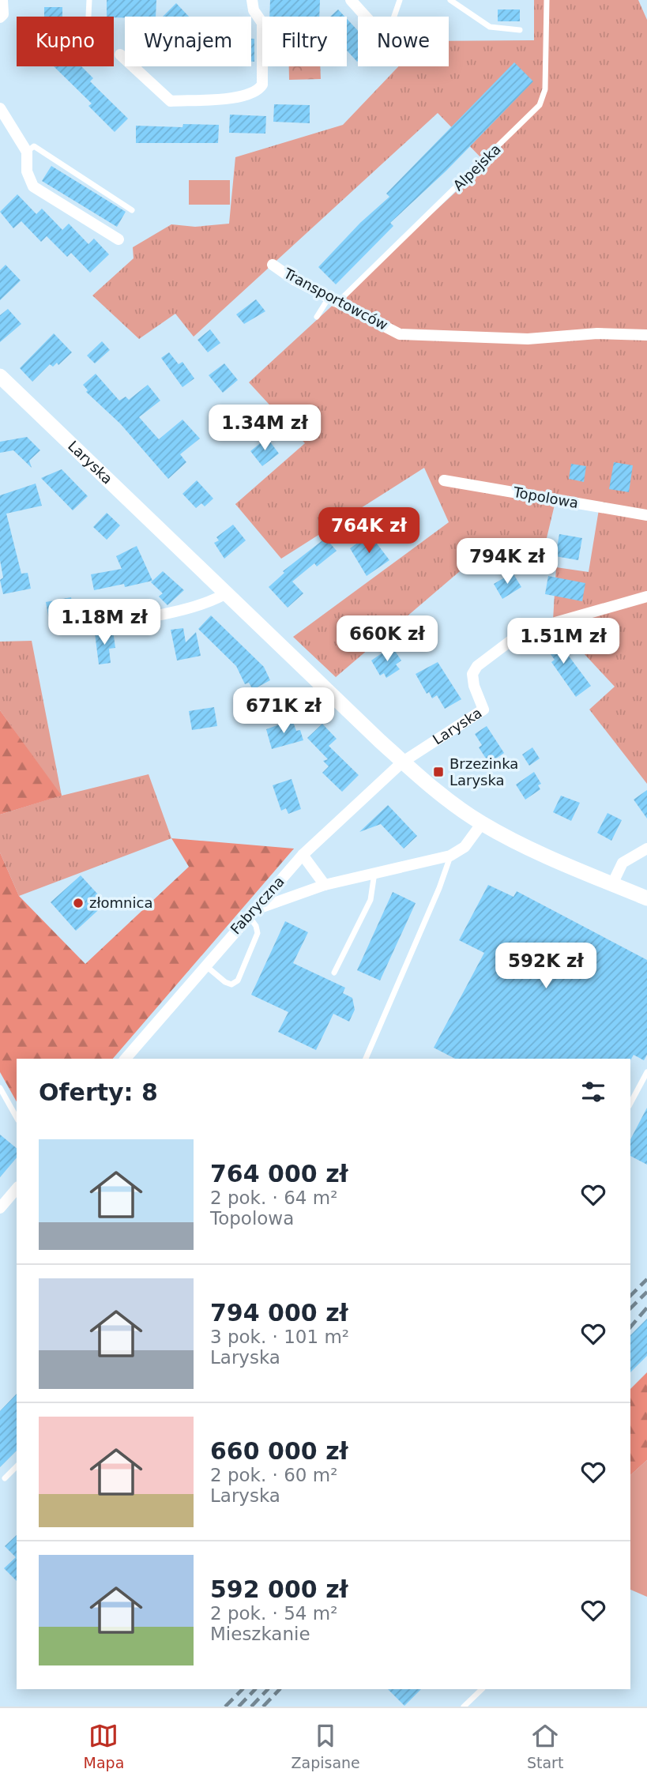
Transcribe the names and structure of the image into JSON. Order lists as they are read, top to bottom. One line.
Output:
{"streets":{"street":["Transportowców","Laryska","Topolowa","Fabryczna"],"lane":["Alpejska"]},"crossings":[["Alpejska","Transportowców"],["Laryska","Fabryczna"]],"places":{"transit":["Brzezinka Laryska"],"other":["złomnica"]},"page":{"chip":["Kupno","Wynajem","Filtry","Nowe"],"price":["1.34M zł","764K zł","794K zł","1.18M zł","660K zł","1.51M zł","671K zł","592K zł"],"heading":"Oferty: 8","list":[{"name":"764 000 zł","note":"2 pok. · 64 m² · Topolowa"},{"name":"794 000 zł","note":"3 pok. · 101 m² · Laryska"},{"name":"660 000 zł","note":"2 pok. · 60 m² · Laryska"},{"name":"592 000 zł","note":"2 pok. · 54 m² · Mieszkanie"}],"tabs":["Mapa","Zapisane","Start"]}}
